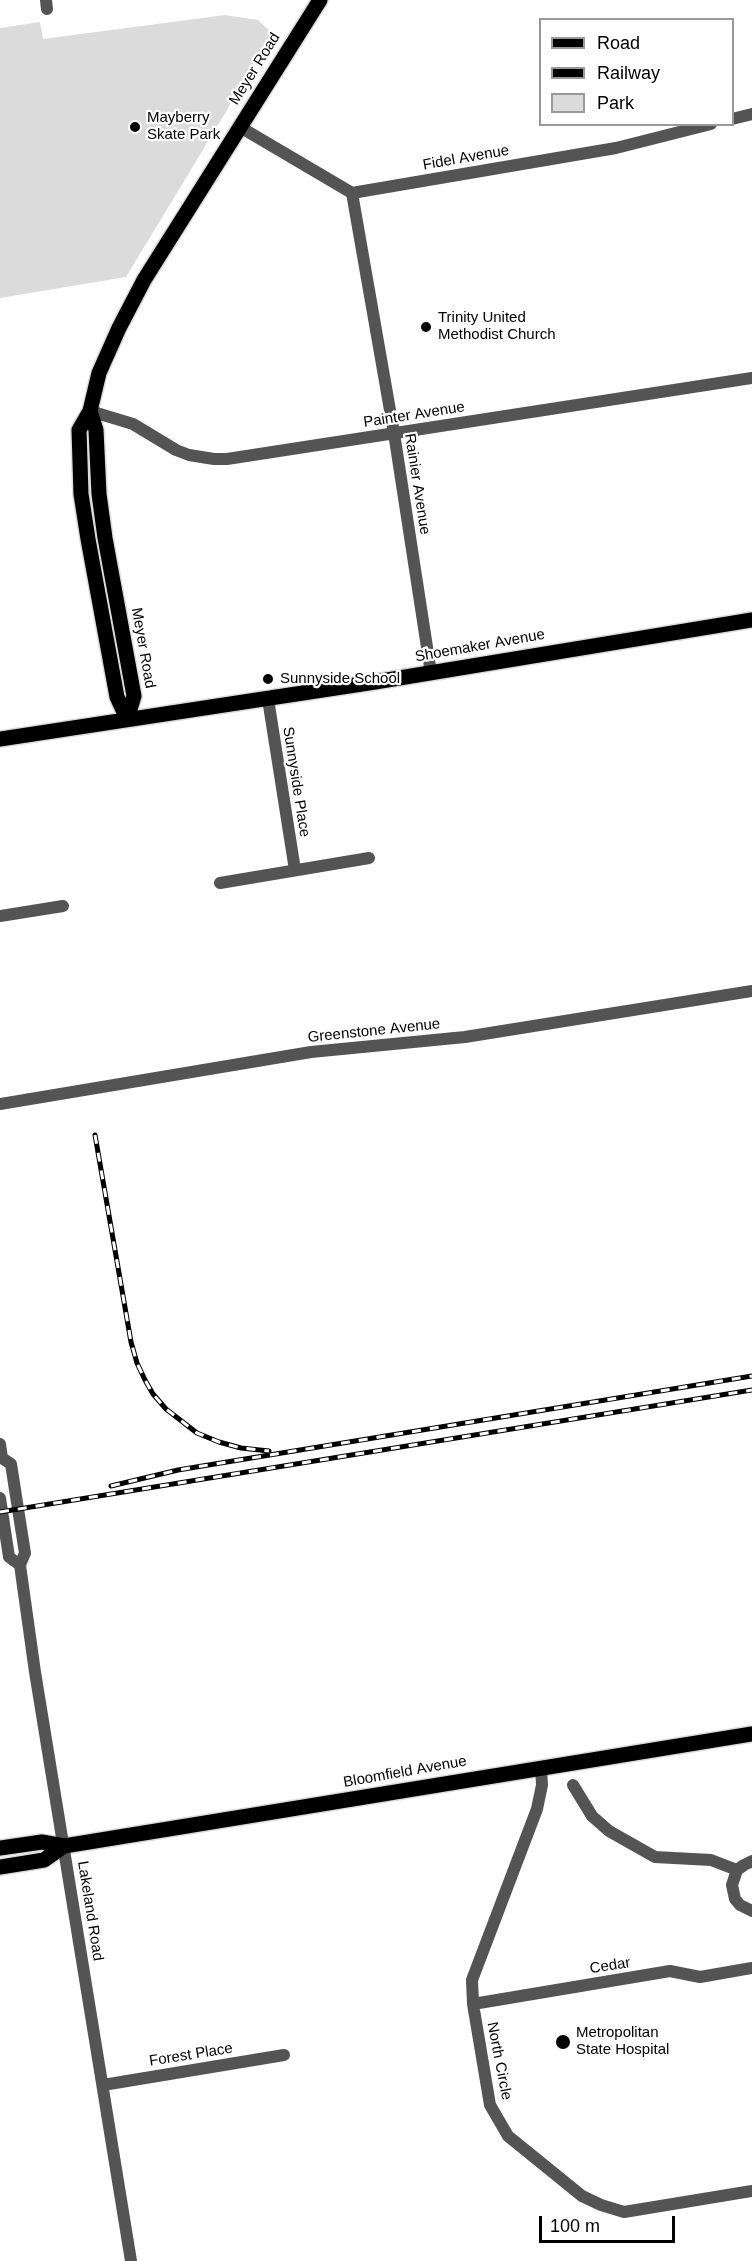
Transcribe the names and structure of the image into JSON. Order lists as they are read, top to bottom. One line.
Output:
{"streets":{"main road":["Meyer Road","Shoemaker Avenue","Bloomfield Avenue"],"street":["Fidel Avenue","Painter Avenue","Rainier Avenue","Sunnyside Place","Greenstone Avenue","Lakeland Road","Cedar","Forest Place","North Circle"]},"crossings":[["Meyer Road","Painter Avenue"],["Meyer Road","Shoemaker Avenue"],["Fidel Avenue","Rainier Avenue"],["Painter Avenue","Rainier Avenue"],["Rainier Avenue","Shoemaker Avenue"],["Shoemaker Avenue","Sunnyside Place"],["Bloomfield Avenue","Lakeland Road"],["Bloomfield Avenue","North Circle"],["Lakeland Road","Forest Place"],["Cedar","North Circle"]],"places":["Mayberry Skate Park","Trinity United Methodist Church","Sunnyside School","Metropolitan State Hospital"],"legend":["Road","Railway","Park"],"scale_bar":"100 m"}
